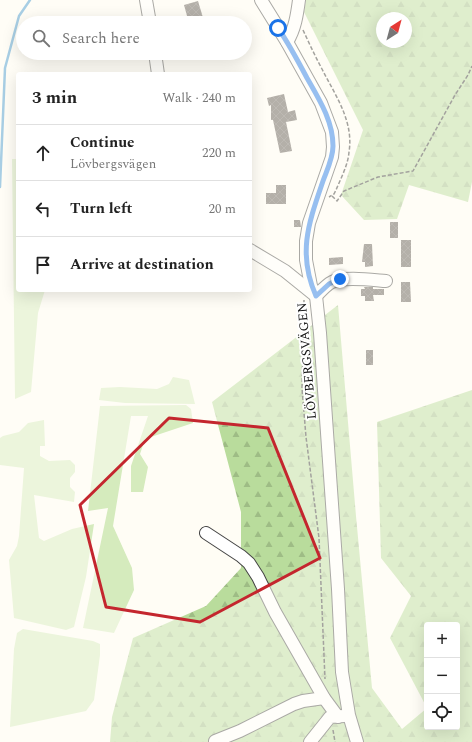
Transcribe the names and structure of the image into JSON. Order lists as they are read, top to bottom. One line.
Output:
{"streets":{"street":["LÖVBERGSVÄGEN"]},"north":"top right","page":{"search":"Search here","heading":["3 min","Walk · 240 m"],"list":[["Continue","Lövbergsvägen","220 m"],["Turn left","20 m"],"Arrive at destination"],"map_buttons":["+","−"]}}
